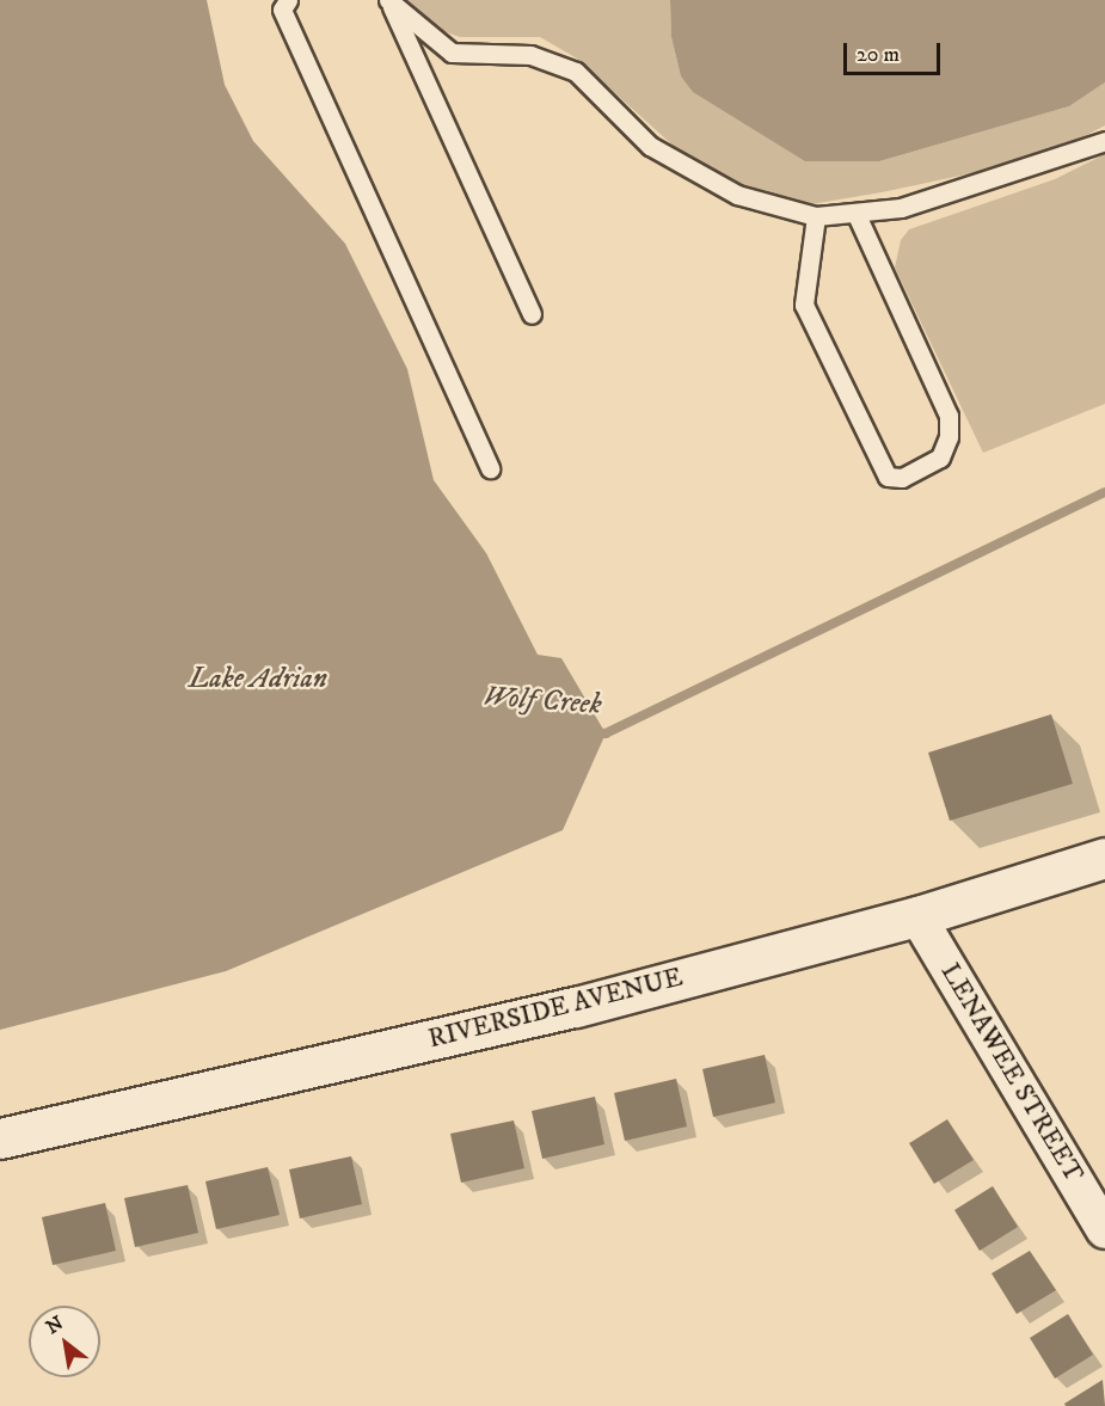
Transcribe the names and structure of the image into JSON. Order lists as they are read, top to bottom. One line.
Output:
{"streets":{"street":["RIVERSIDE AVENUE","LENAWEE STREET"]},"crossings":[["RIVERSIDE AVENUE","LENAWEE STREET"]],"water":["Lake Adrian","Wolf Creek"],"scale_bar":"20 m","north":"top left"}
